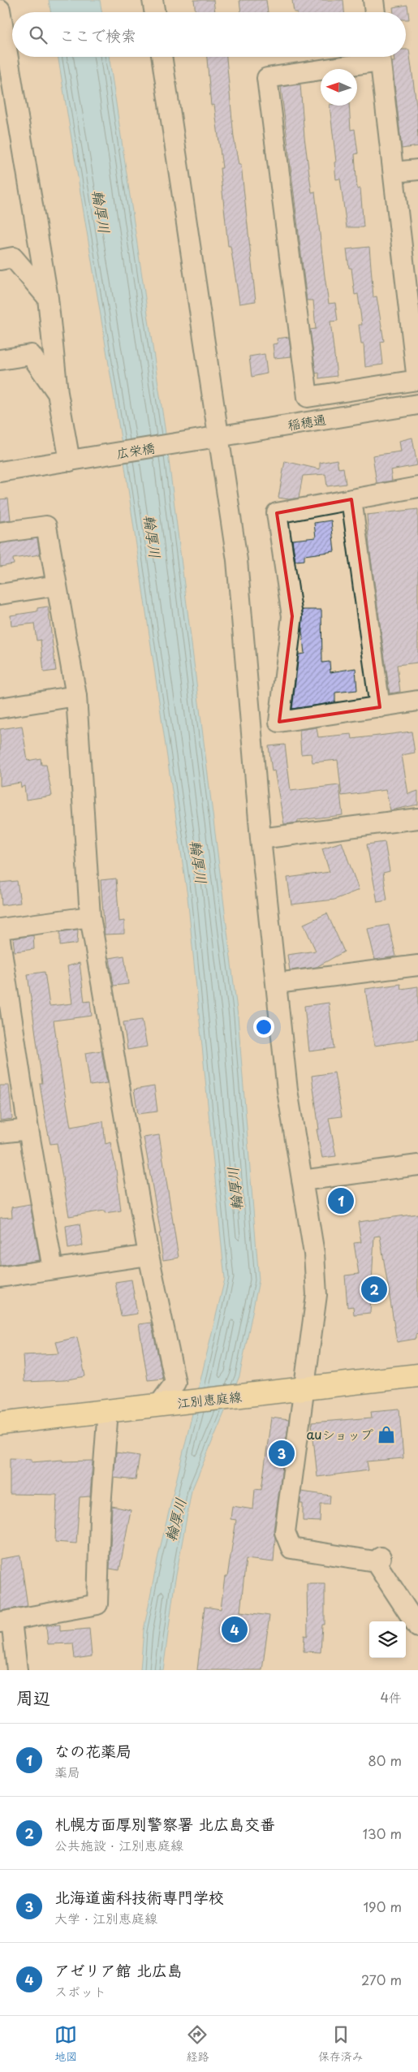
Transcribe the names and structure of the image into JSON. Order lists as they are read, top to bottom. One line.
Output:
{"streets":{"main road":["江別恵庭線"],"street":["稲穂通","広栄橋"]},"crossings":[["稲穂通","広栄橋"]],"water":["輪厚川"],"places":{"shop":["auショップ"]},"north":"left","page":{"search":"ここで検索","pins":["1","2","3","4"],"heading":["周辺","4件"],"list":[{"mark":"1","name":"なの花薬局","note":"薬局","value":"80 m"},{"mark":"2","name":"札幌方面厚別警察署 北広島交番","note":"公共施設 · 江別恵庭線","value":"130 m"},{"mark":"3","name":"北海道歯科技術専門学校","note":"大学 · 江別恵庭線","value":"190 m"},{"mark":"4","name":"アゼリア館 北広島","note":"スポット","value":"270 m"}],"nav":["地図","経路","保存済み"]}}
